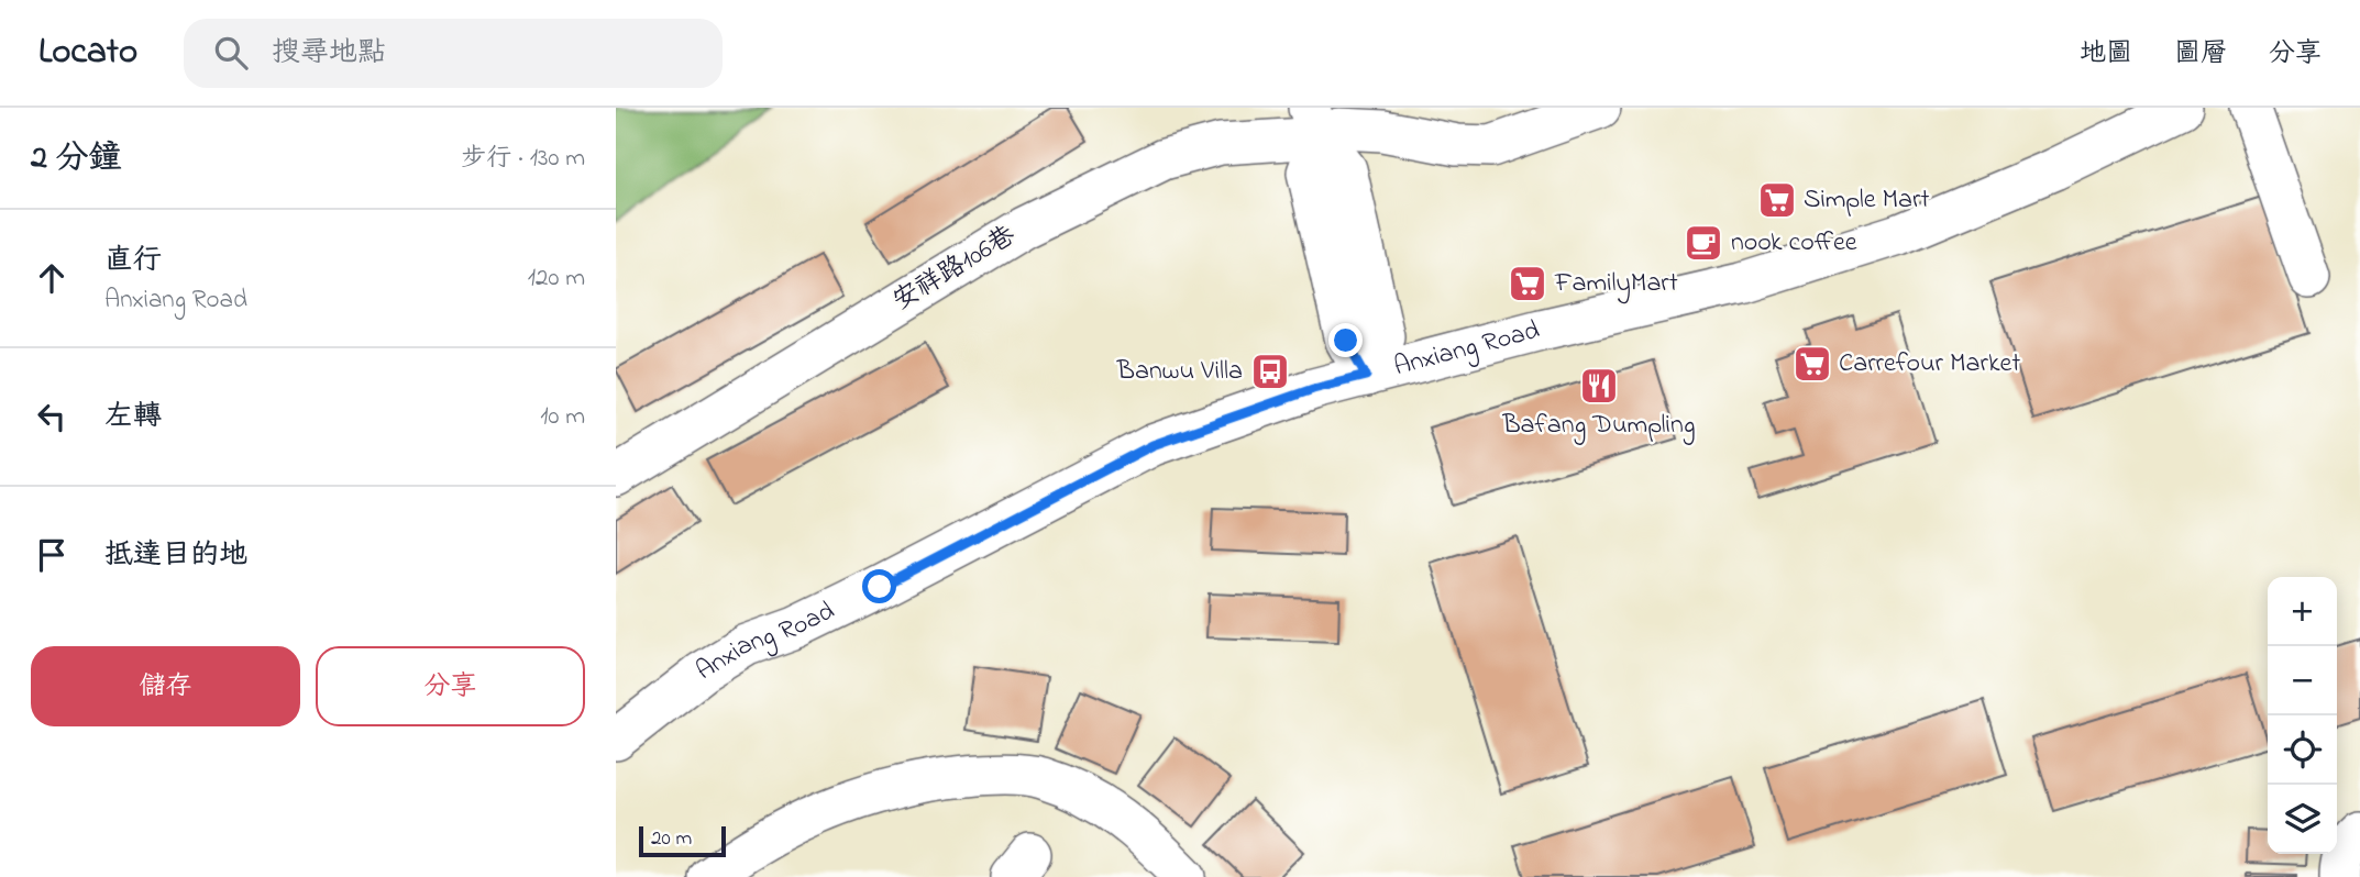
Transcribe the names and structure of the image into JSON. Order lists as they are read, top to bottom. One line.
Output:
{"streets":{"street":["安祥路106巷","Anxiang Road"]},"places":{"supermarket":["Simple Mart","FamilyMart","Carrefour Market"],"cafe":["nook coffee"],"bus stop":["Banwu Villa"],"restaurant":["Bafang Dumpling"]},"scale_bar":"20 m","page":{"header":"Locato","search":"搜尋地點","nav":["地圖","圖層","分享"],"heading":["2 分鐘","步行 · 130 m"],"list":[["直行","Anxiang Road","120 m"],["左轉","10 m"],"抵達目的地"],"map_buttons":["+","−"],"buttons":["儲存","分享"],"scale":"20 m"}}
